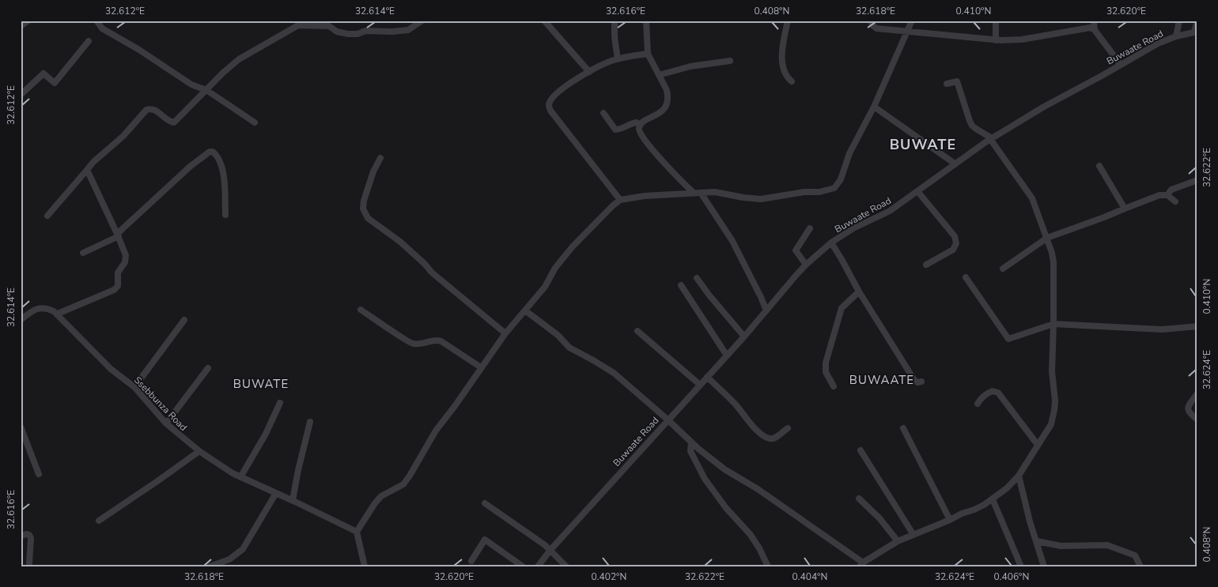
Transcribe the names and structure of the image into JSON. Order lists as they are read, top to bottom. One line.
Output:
{"streets":{"street":["Buwaate Road","Ssebbunza Road"]},"districts":["BUWATE","BUWAATE","BUWATE"],"coordinates":["32.612°E","32.614°E","32.616°E","0.408°N","32.618°E","0.410°N","32.620°E","32.622°E","32.624°E","0.402°N","0.404°N","0.406°N"]}
